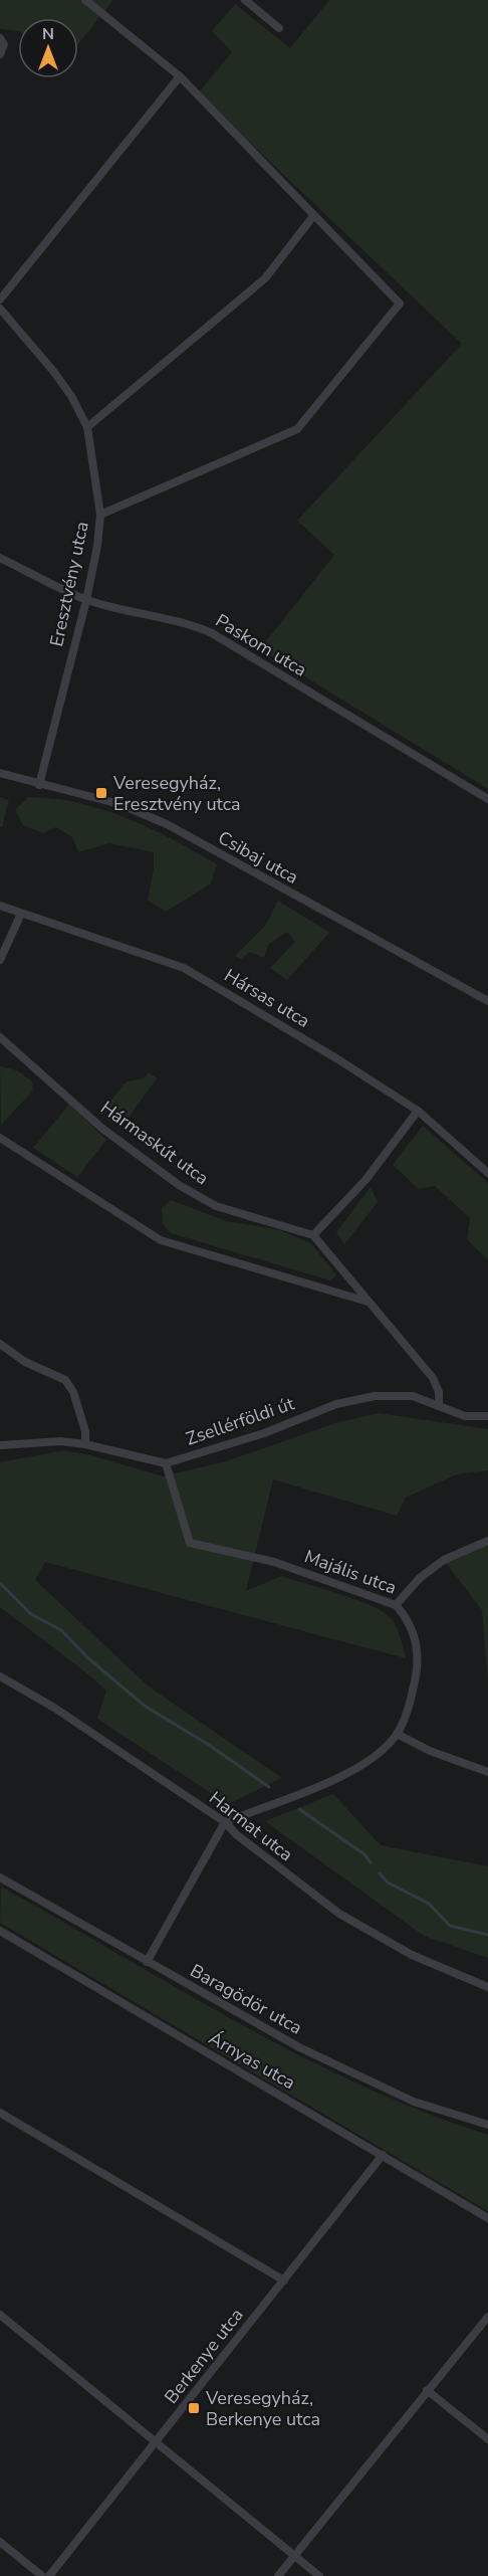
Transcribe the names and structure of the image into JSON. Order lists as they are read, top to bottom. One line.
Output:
{"streets":{"street":["Eresztvény utca","Paskom utca","Csibaj utca","Hársas utca","Hármaskút utca","Zsellérföldi út","Majális utca","Harmat utca","Baragödör utca","Árnyas utca","Berkenye utca"]},"crossings":[["Eresztvény utca","Paskom utca"],["Eresztvény utca","Csibaj utca"],["Zsellérföldi út","Majális utca"],["Árnyas utca","Berkenye utca"]],"places":{"transit":["Veresegyház, Eresztvény utca","Veresegyház, Berkenye utca"]},"north":"top"}
